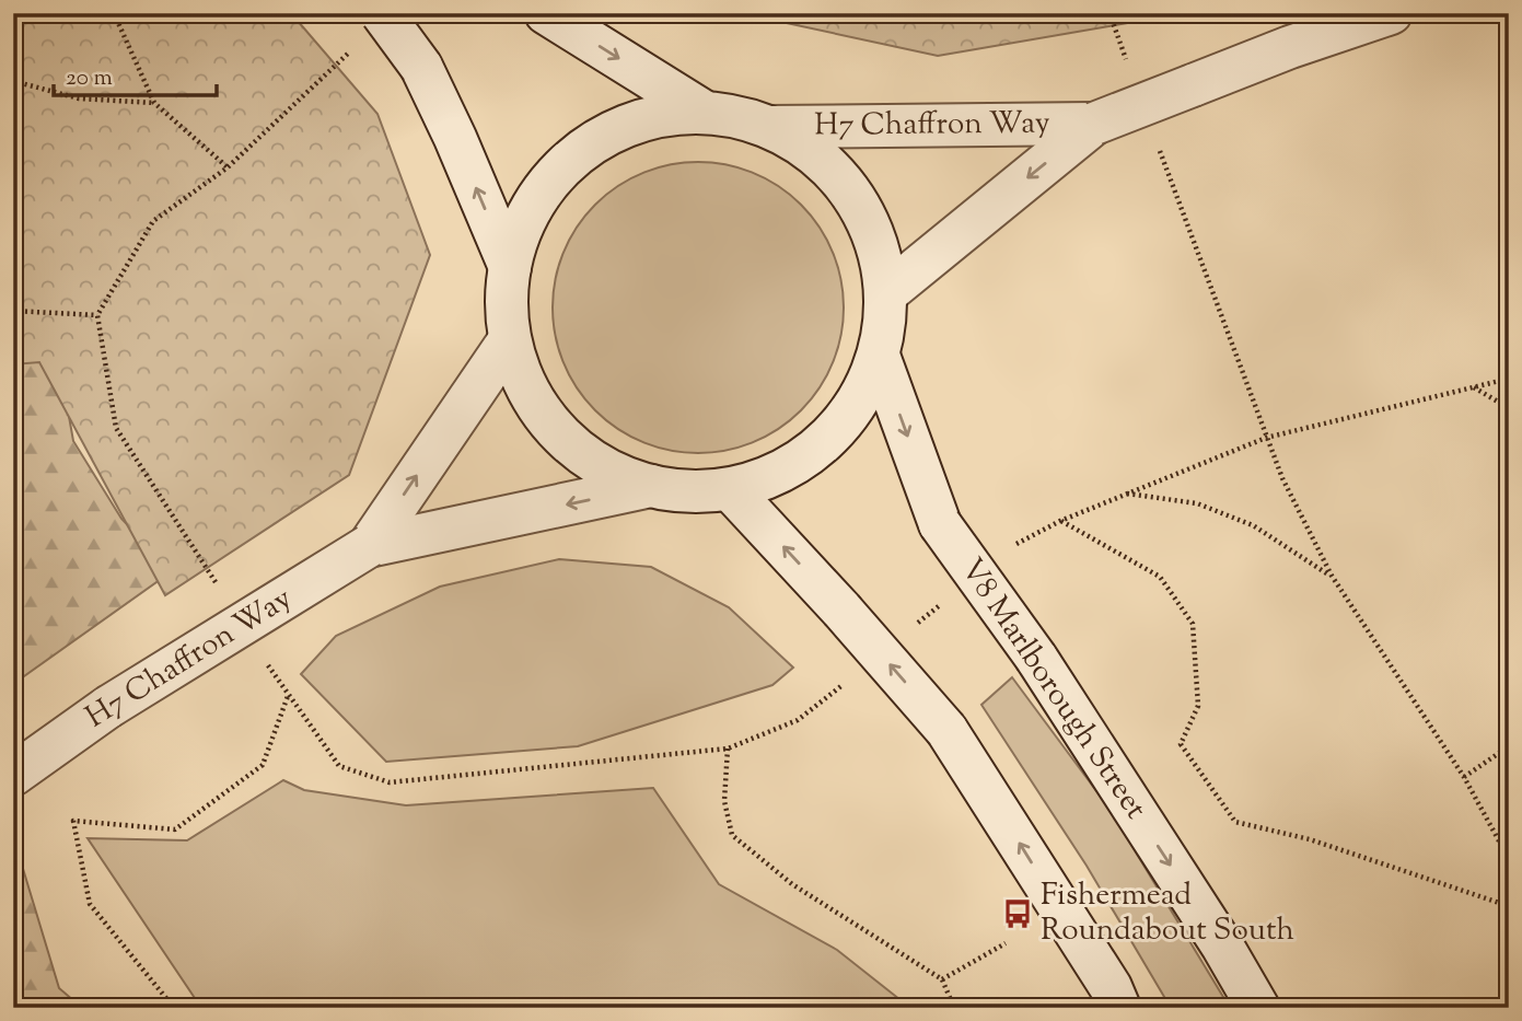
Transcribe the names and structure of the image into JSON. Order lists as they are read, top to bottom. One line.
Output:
{"streets":{"main road":["H7 Chaffron Way","V8 Marlborough Street"]},"places":{"bus stop":["Fishermead Roundabout South"]},"scale_bar":"20 m"}
